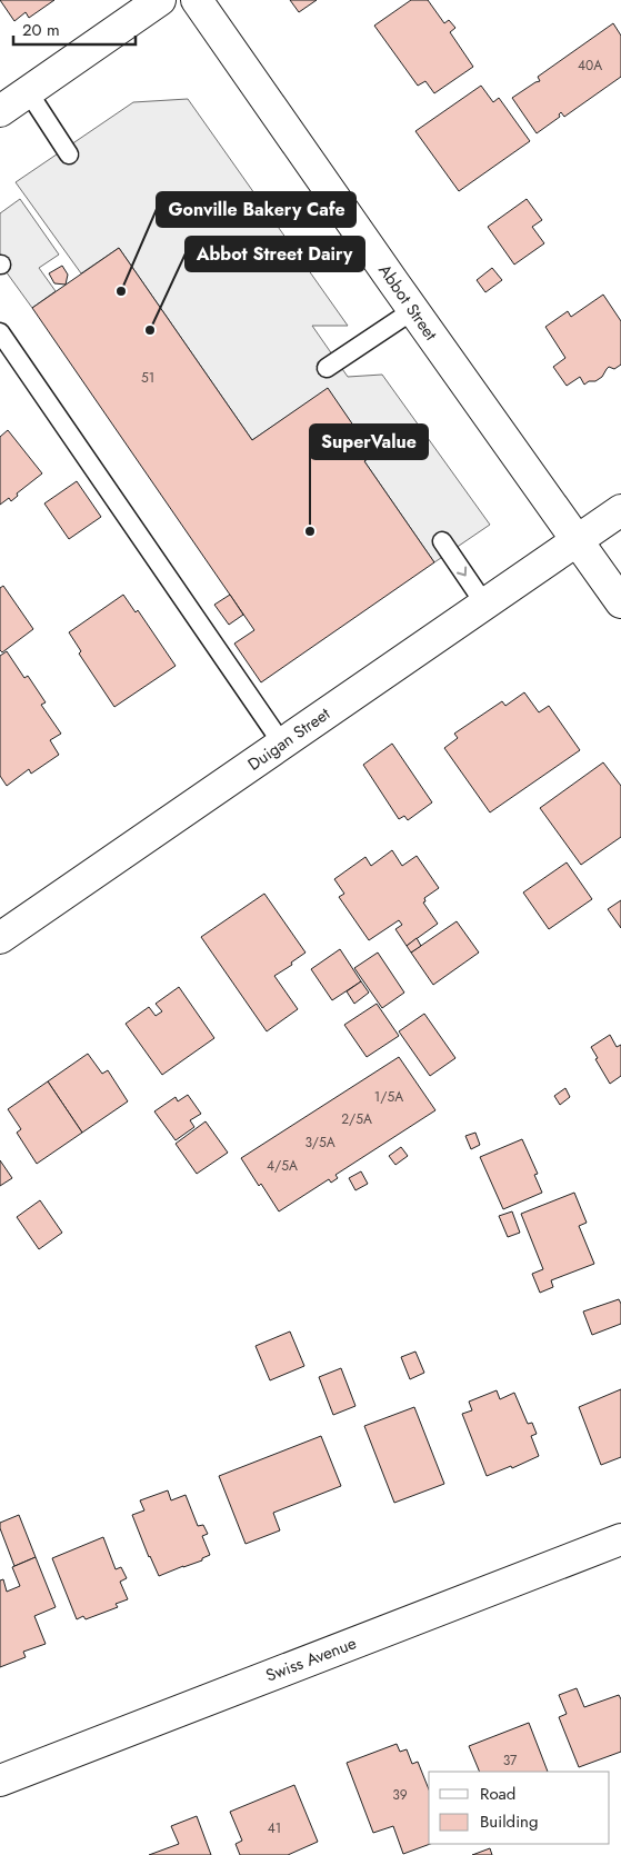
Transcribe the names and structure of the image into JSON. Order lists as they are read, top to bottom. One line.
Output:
{"streets":{"street":["Abbot Street","Duigan Street","Swiss Avenue"]},"crossings":[["Abbot Street","Duigan Street"]],"places":["Gonville Bakery Cafe","Abbot Street Dairy","SuperValue"],"house_numbers":["40A","51","1/5A","2/5A","3/5A","4/5A","37","39","41"],"legend":["Road","Building"],"scale_bar":"20 m"}
